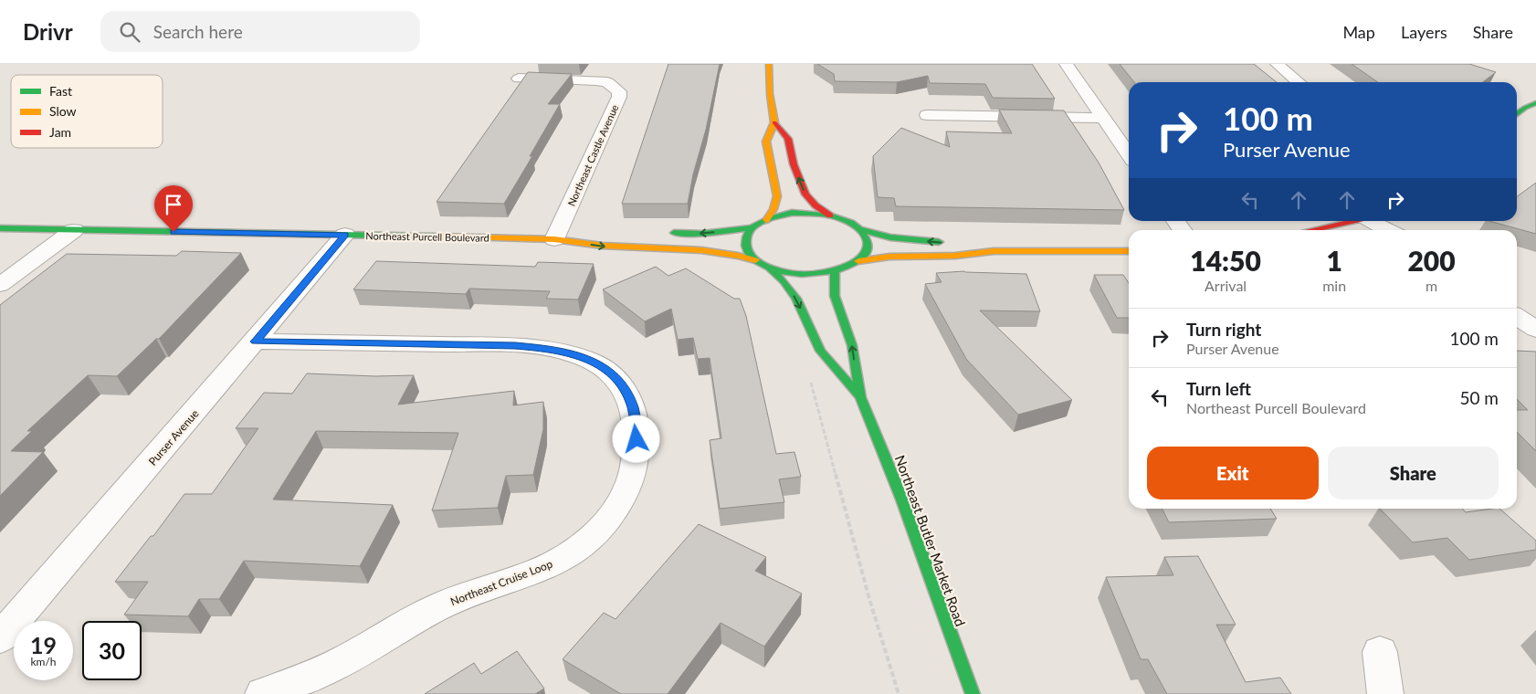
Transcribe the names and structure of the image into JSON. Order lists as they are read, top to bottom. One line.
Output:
{"streets":{"main road":["Northeast Purcell Boulevard","Northeast Butler Market Road"],"street":["Northeast Castle Avenue","Purser Avenue","Northeast Cruise Loop"]},"crossings":[["Northeast Castle Avenue","Northeast Purcell Boulevard"],["Northeast Purcell Boulevard","Purser Avenue"],["Northeast Purcell Boulevard","Northeast Butler Market Road"],["Purser Avenue","Northeast Cruise Loop"]],"legend":["Fast","Slow","Jam"],"page":{"header":"Drivr","search":"Search here","nav":["Map","Layers","Share"],"turn":["100 m","Purser Avenue"],"eta":["14:50","Arrival","1","min","200","m"],"list":[{"name":"Turn right","note":"Purser Avenue","value":"100 m"},{"name":"Turn left","note":"Northeast Purcell Boulevard","value":"50 m"}],"buttons":["Exit","Share"],"speed":"19 km/h","limit":"30"}}
